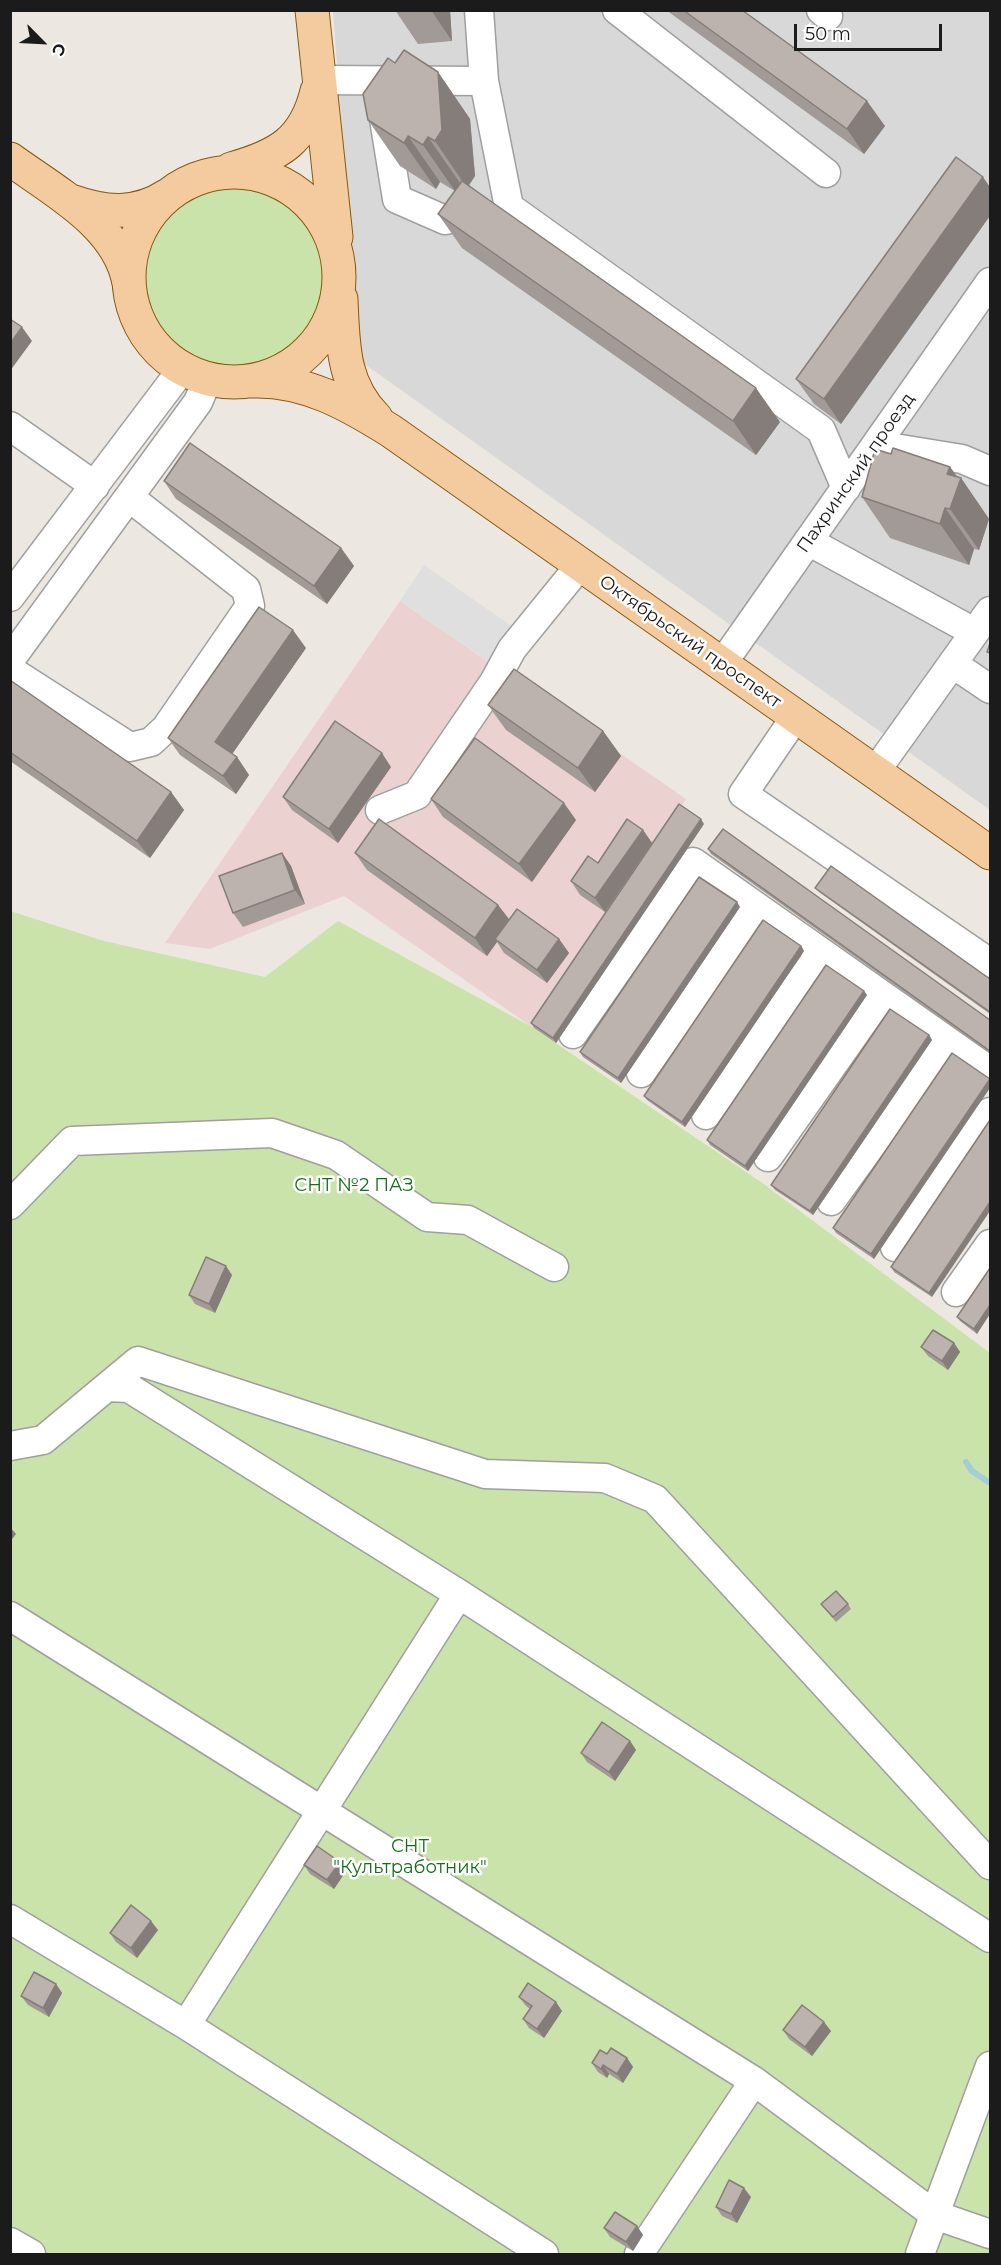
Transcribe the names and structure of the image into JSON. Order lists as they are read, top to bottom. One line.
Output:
{"streets":{"main road":["Октябрьский проспект"],"street":["Пахринский проезд"]},"crossings":[["Пахринский проезд","Октябрьский проспект"]],"parks":["СНТ №2 ПАЗ","СНТ \"Культработник\""],"scale_bar":"50 m","north":"bottom right"}
